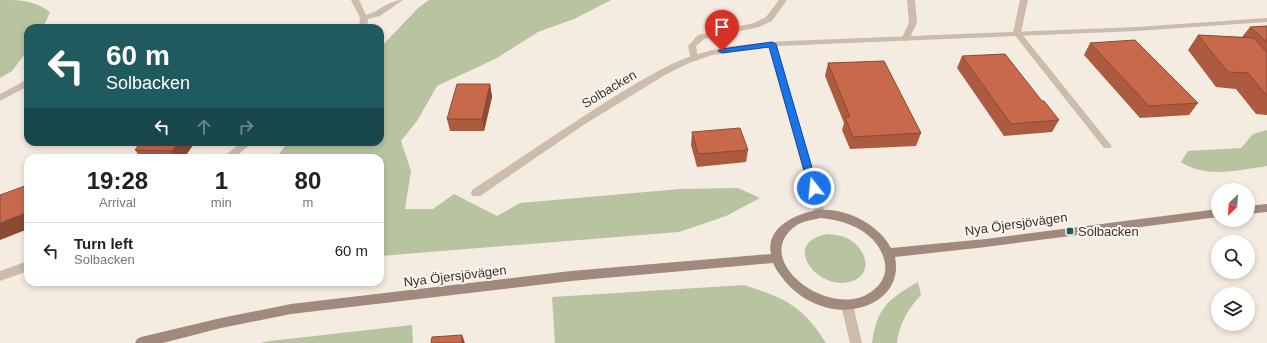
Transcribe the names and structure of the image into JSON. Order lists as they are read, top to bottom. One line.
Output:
{"streets":{"street":["Solbacken","Nya Öjersjövägen"]},"places":{"transit":["Solbacken"]},"north":"bottom left","page":{"turn":["60 m","Solbacken"],"eta":["19:28","Arrival","1","min","80","m"],"list":[{"name":"Turn left","note":"Solbacken","value":"60 m"}]}}
